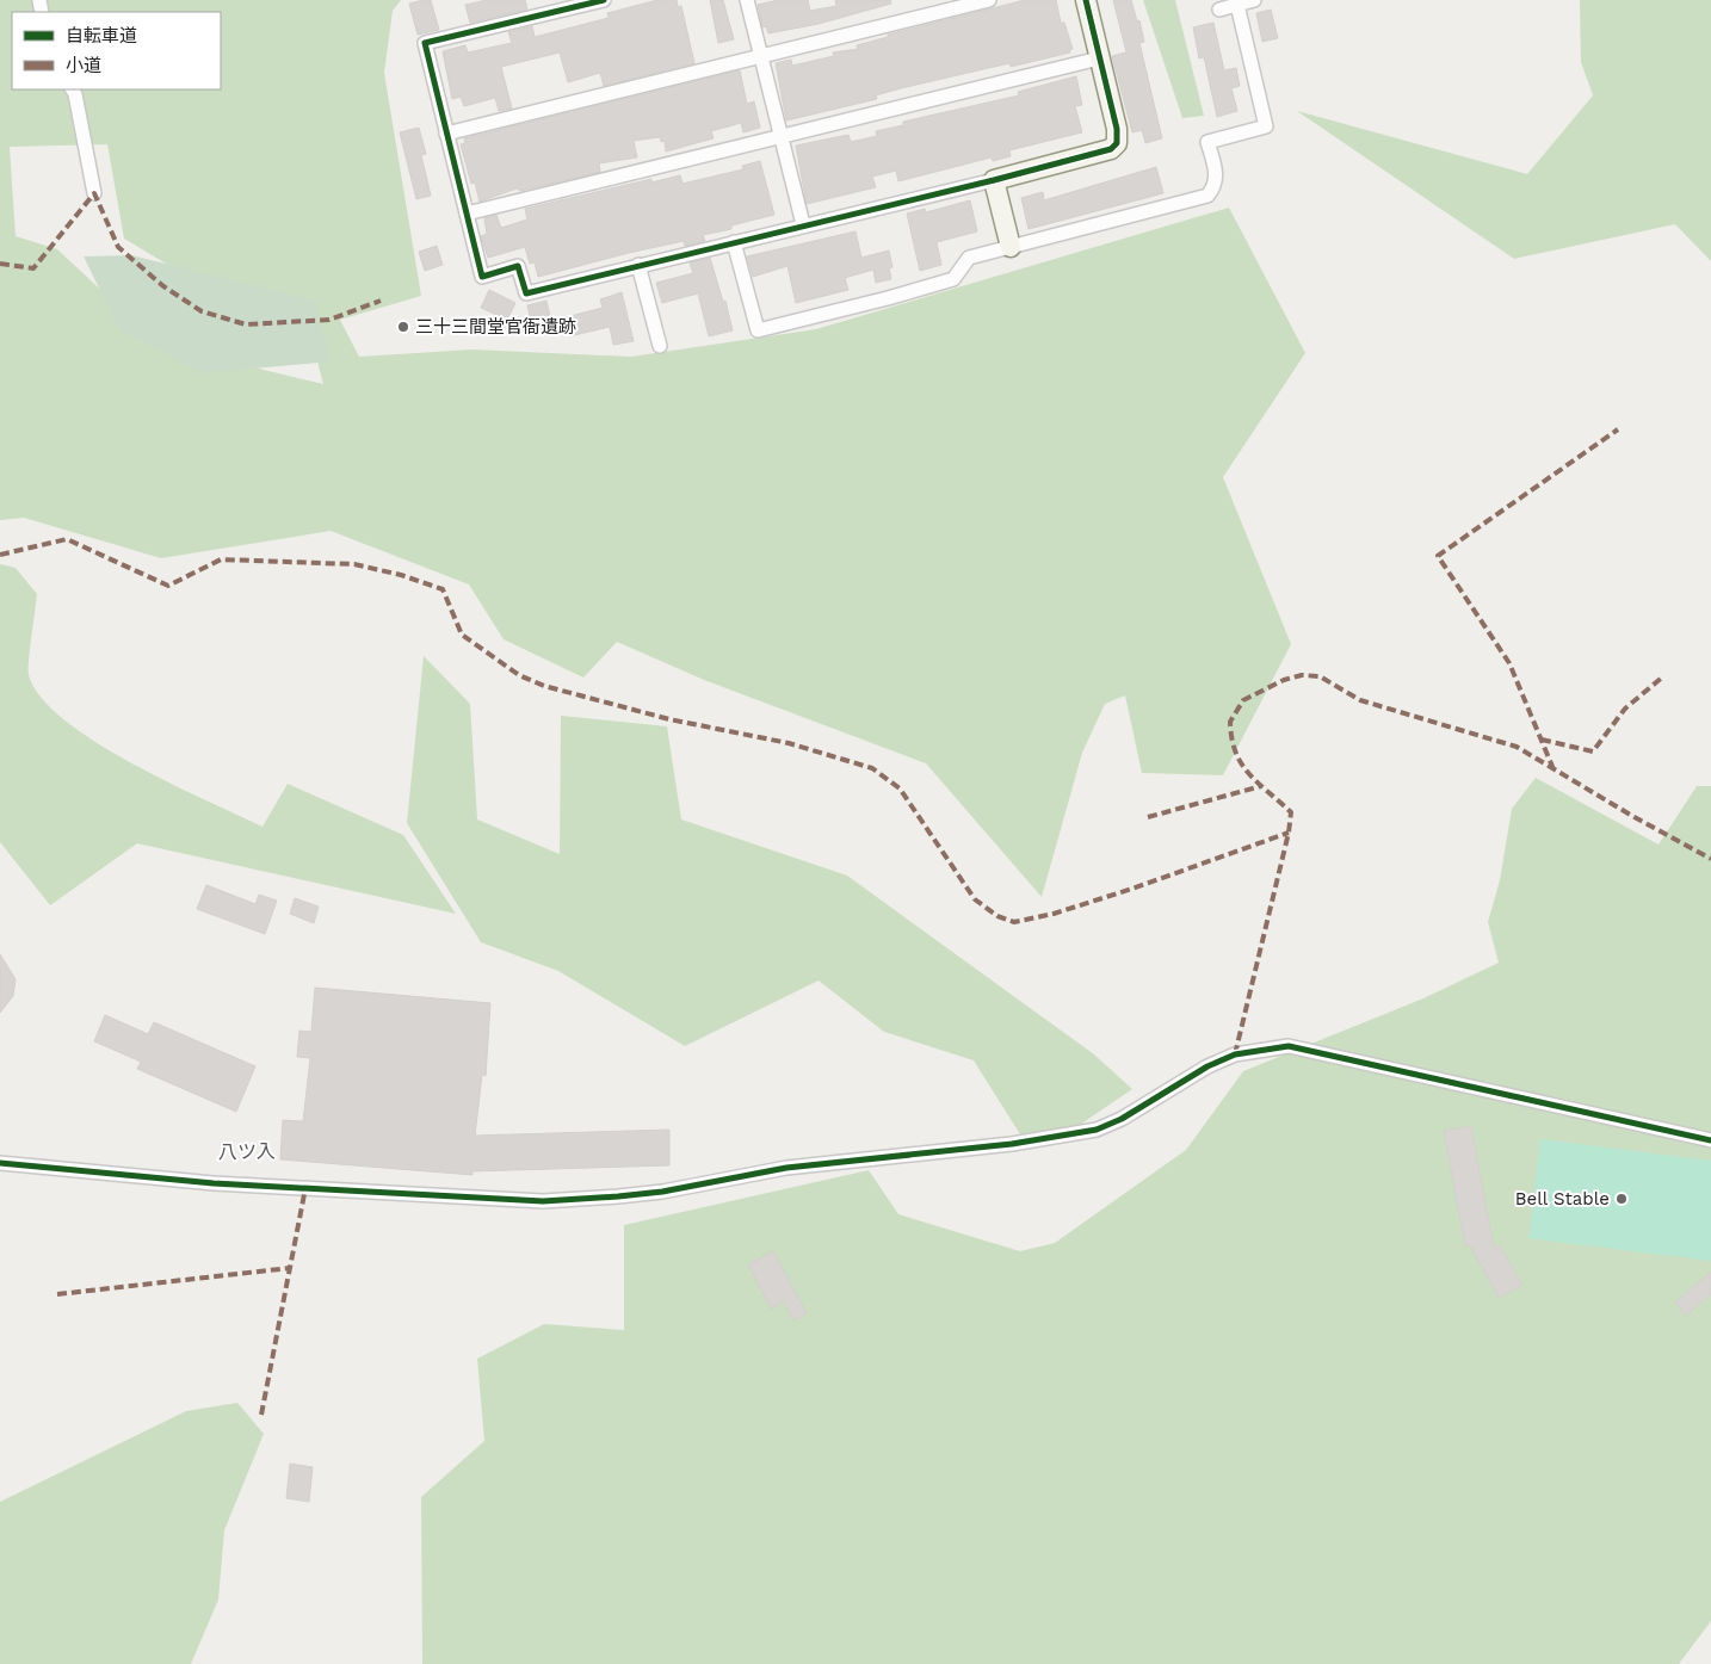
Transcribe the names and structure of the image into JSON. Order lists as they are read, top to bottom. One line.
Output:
{"districts":["八ツ入"],"places":["三十三間堂官衙遺跡","Bell Stable"],"legend":["自転車道","小道"]}
